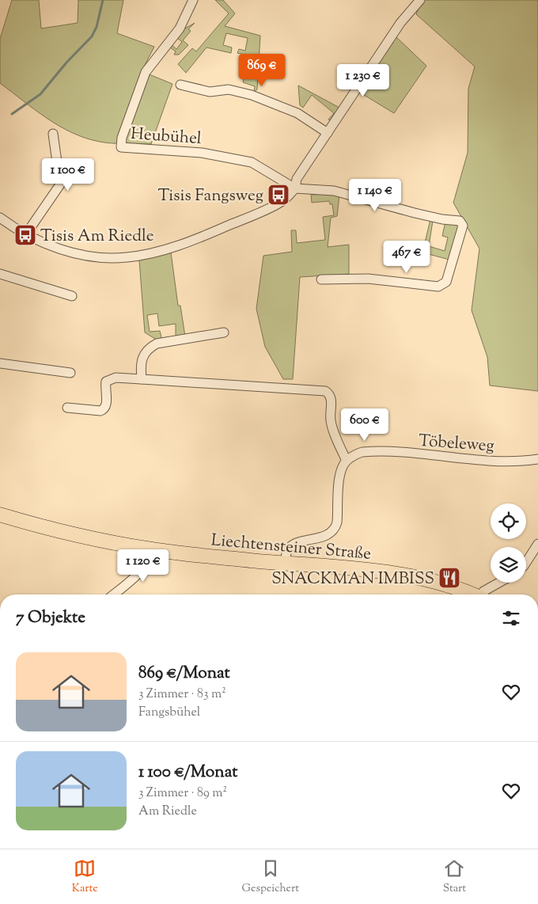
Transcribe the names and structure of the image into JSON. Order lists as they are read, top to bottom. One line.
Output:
{"streets":{"main road":["Liechtensteiner Straße"],"street":["Heubühel","Töbeleweg"]},"places":{"bus stop":["Tisis Fangsweg","Tisis Am Riedle"],"restaurant":["SNACKMAN IMBISS"]},"page":{"price":["869 €","1 230 €","1 100 €","1 140 €","467 €","600 €","1 120 €"],"heading":"7 Objekte","list":[{"name":"869 €/Monat","note":"3 Zimmer · 83 m² · Fangsbühel"},{"name":"1 100 €/Monat","note":"3 Zimmer · 89 m² · Am Riedle"}],"tabs":["Karte","Gespeichert","Start"]}}
